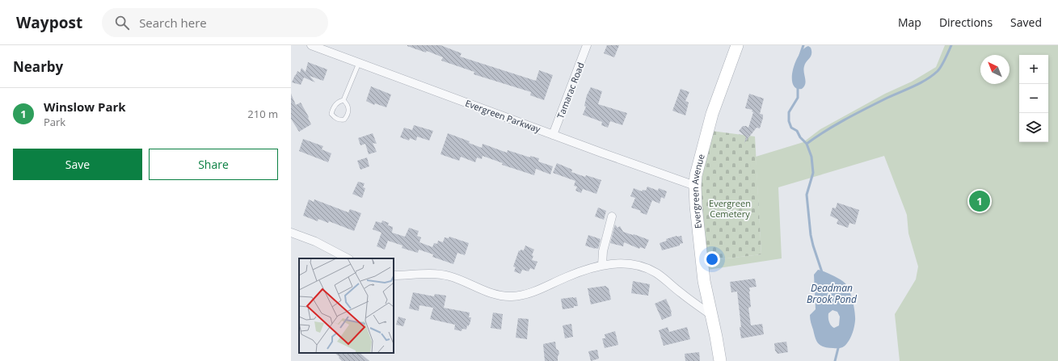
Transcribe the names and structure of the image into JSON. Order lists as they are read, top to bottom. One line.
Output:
{"streets":{"main road":["Evergreen Avenue"],"street":["Tamarac Road","Evergreen Parkway"]},"crossings":[["Tamarac Road","Evergreen Parkway"],["Evergreen Parkway","Evergreen Avenue"]],"water":["Deadman Brook Pond"],"parks":["Evergreen Cemetery"],"north":"top left","page":{"header":"Waypost","search":"Search here","nav":["Map","Directions","Saved"],"heading":"Nearby","map_buttons":["+","−"],"list":[{"mark":"1","name":"Winslow Park","note":"Park","value":"210 m"}],"buttons":["Save","Share"],"pins":"1"}}
